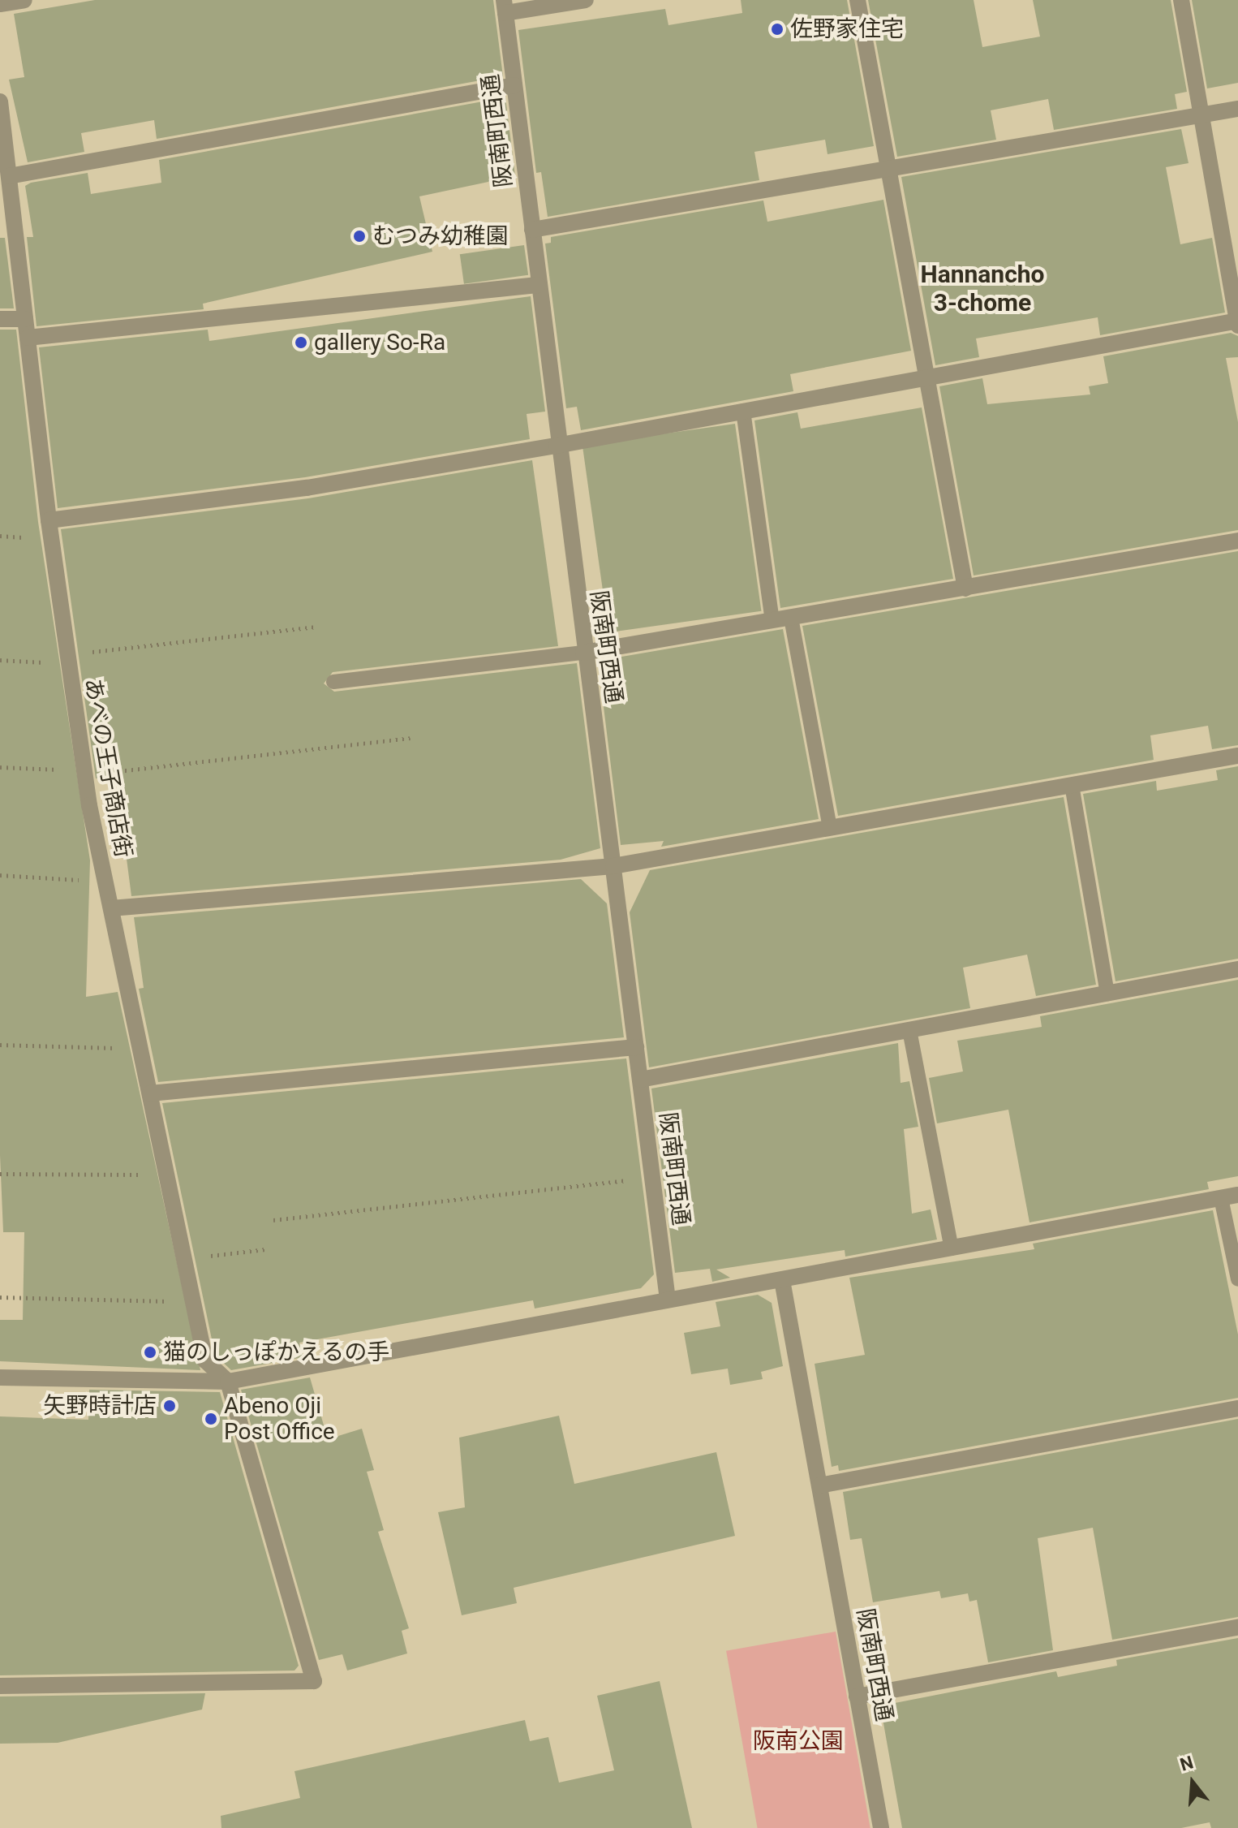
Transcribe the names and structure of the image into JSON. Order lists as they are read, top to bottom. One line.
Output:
{"streets":{"street":["阪南町西通","あべの王子商店街"]},"districts":["Hannancho 3-chome"],"parks":["阪南公園"],"places":["佐野家住宅","むつみ幼稚園","gallery So-Ra","猫のしっぽかえるの手","矢野時計店","Abeno Oji Post Office"],"north":"top"}
